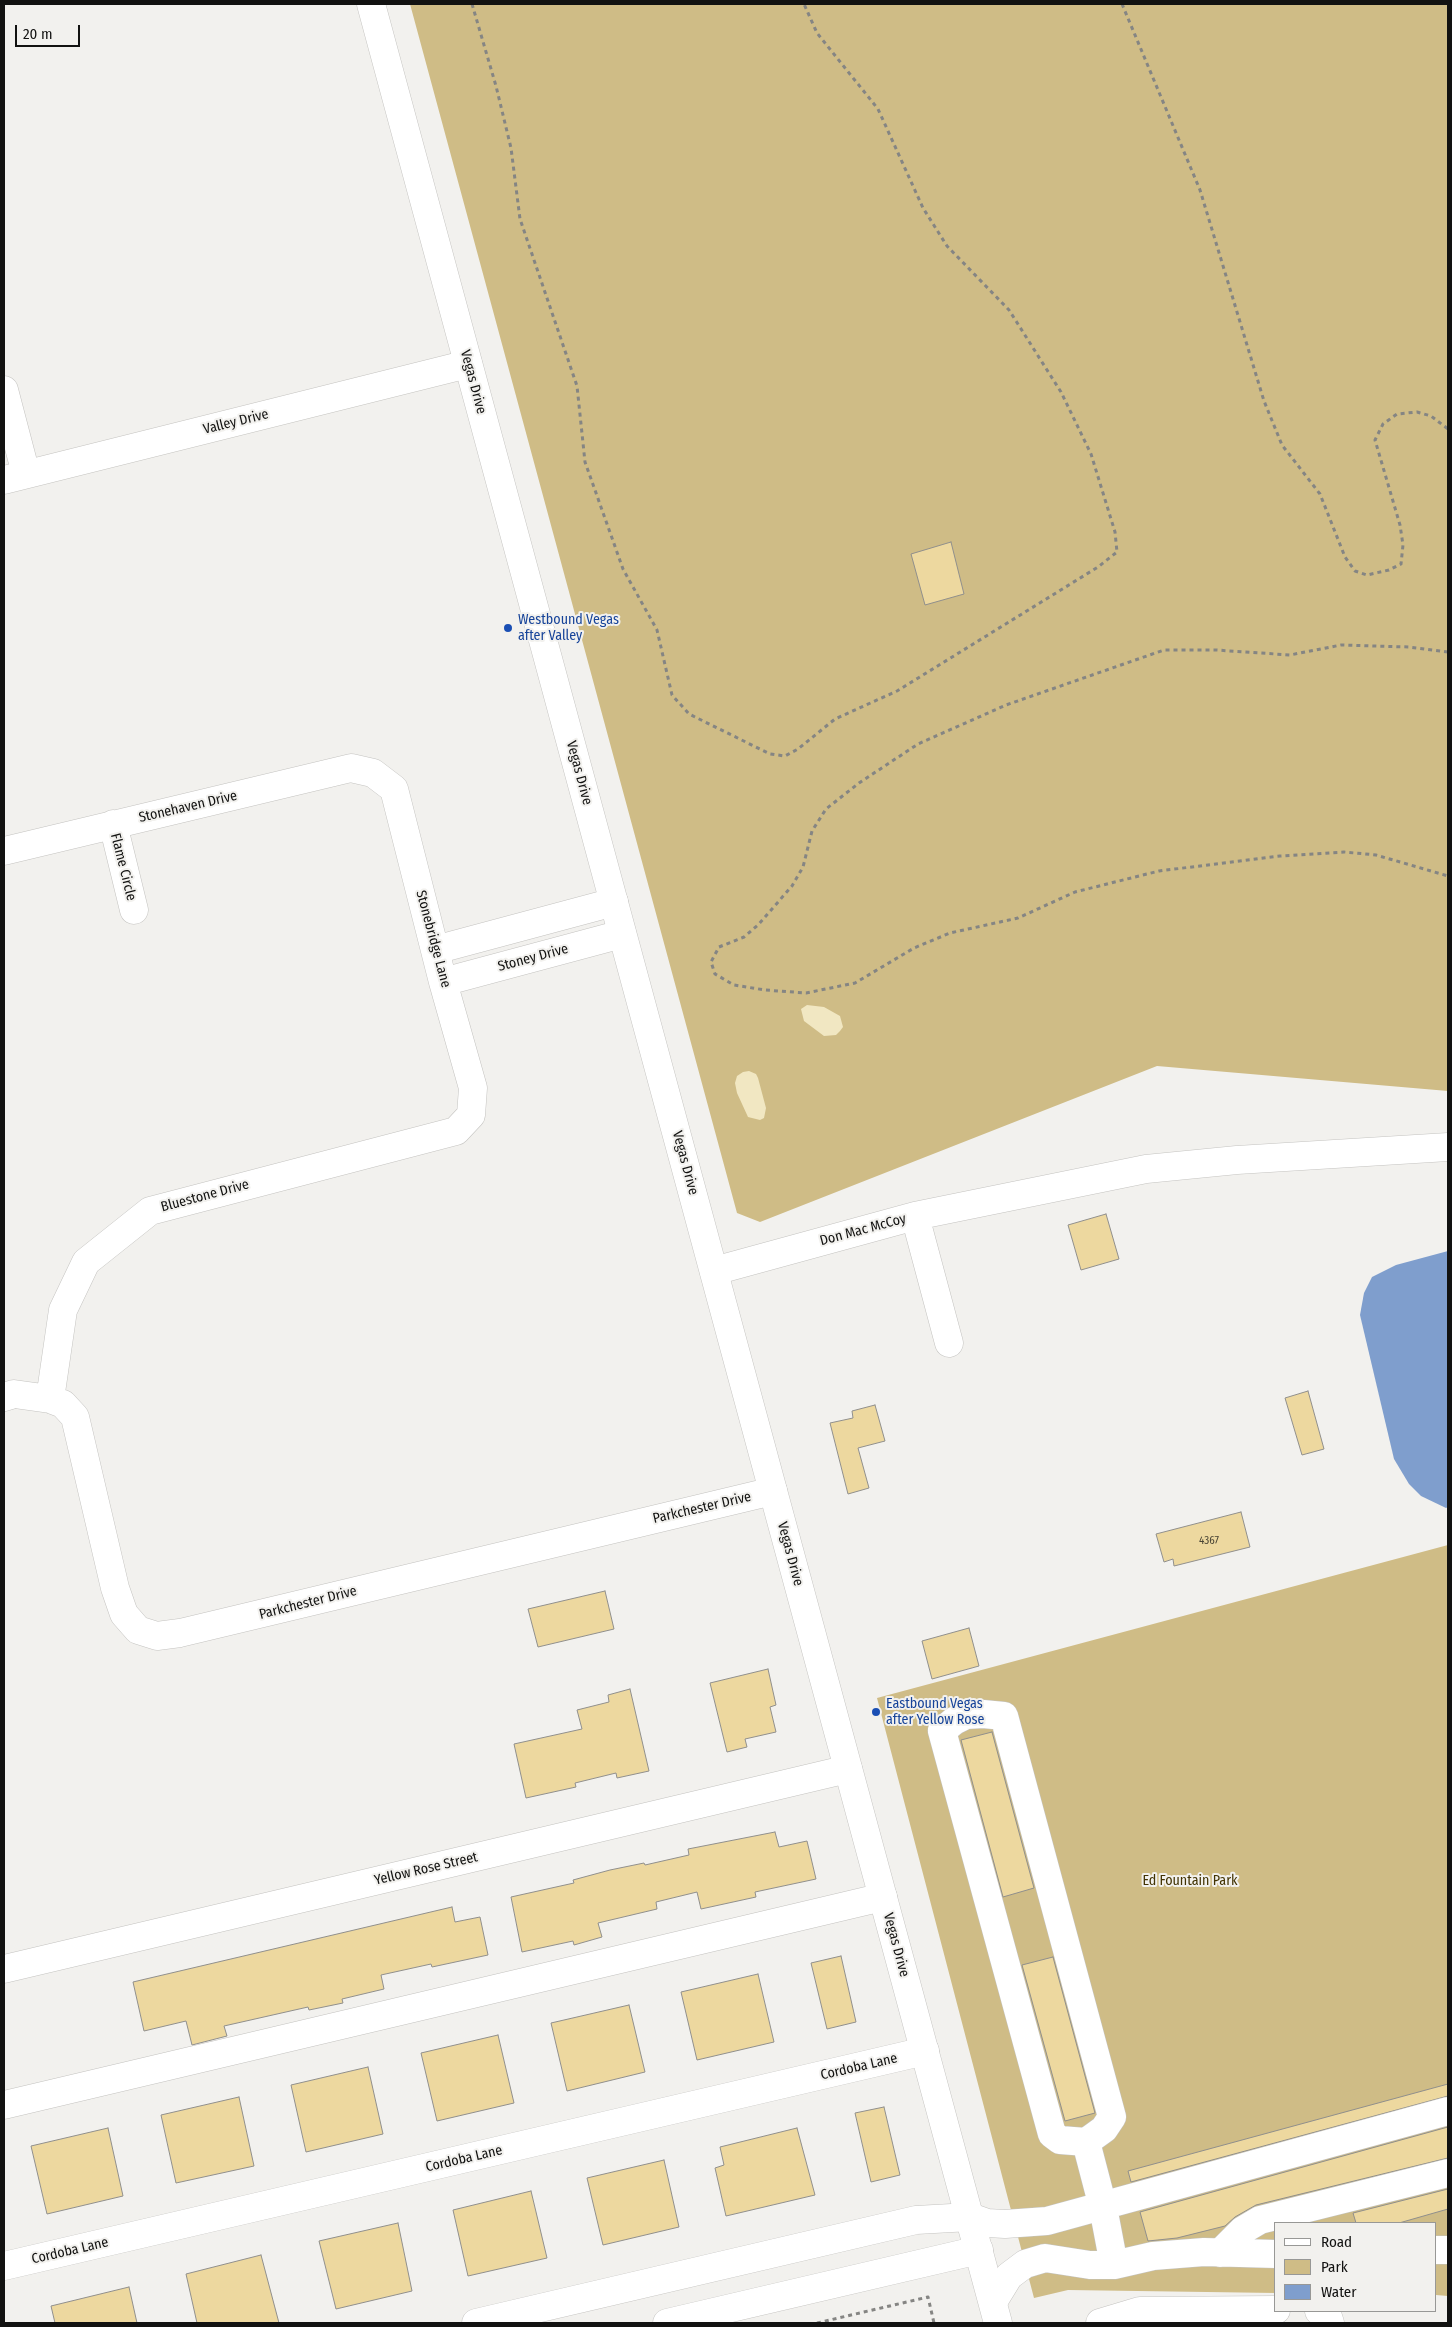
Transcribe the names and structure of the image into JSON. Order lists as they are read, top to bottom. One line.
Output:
{"streets":{"street":["Vegas Drive","Valley Drive","Stonehaven Drive","Flame Circle","Stonebridge Lane","Stoney Drive","Bluestone Drive","Don Mac McCoy","Parkchester Drive","Yellow Rose Street","Cordoba Lane"]},"crossings":[["Vegas Drive","Valley Drive"],["Vegas Drive","Stoney Drive"],["Vegas Drive","Don Mac McCoy"],["Vegas Drive","Parkchester Drive"],["Vegas Drive","Yellow Rose Street"],["Vegas Drive","Cordoba Lane"],["Stonehaven Drive","Flame Circle"],["Stonehaven Drive","Stonebridge Lane"],["Stonebridge Lane","Stoney Drive"],["Stonebridge Lane","Bluestone Drive"],["Bluestone Drive","Parkchester Drive"]],"parks":["Ed Fountain Park"],"places":["Westbound Vegas after Valley","Eastbound Vegas after Yellow Rose"],"house_numbers":["4367"],"legend":["Road","Park","Water"],"scale_bar":"20 m"}
